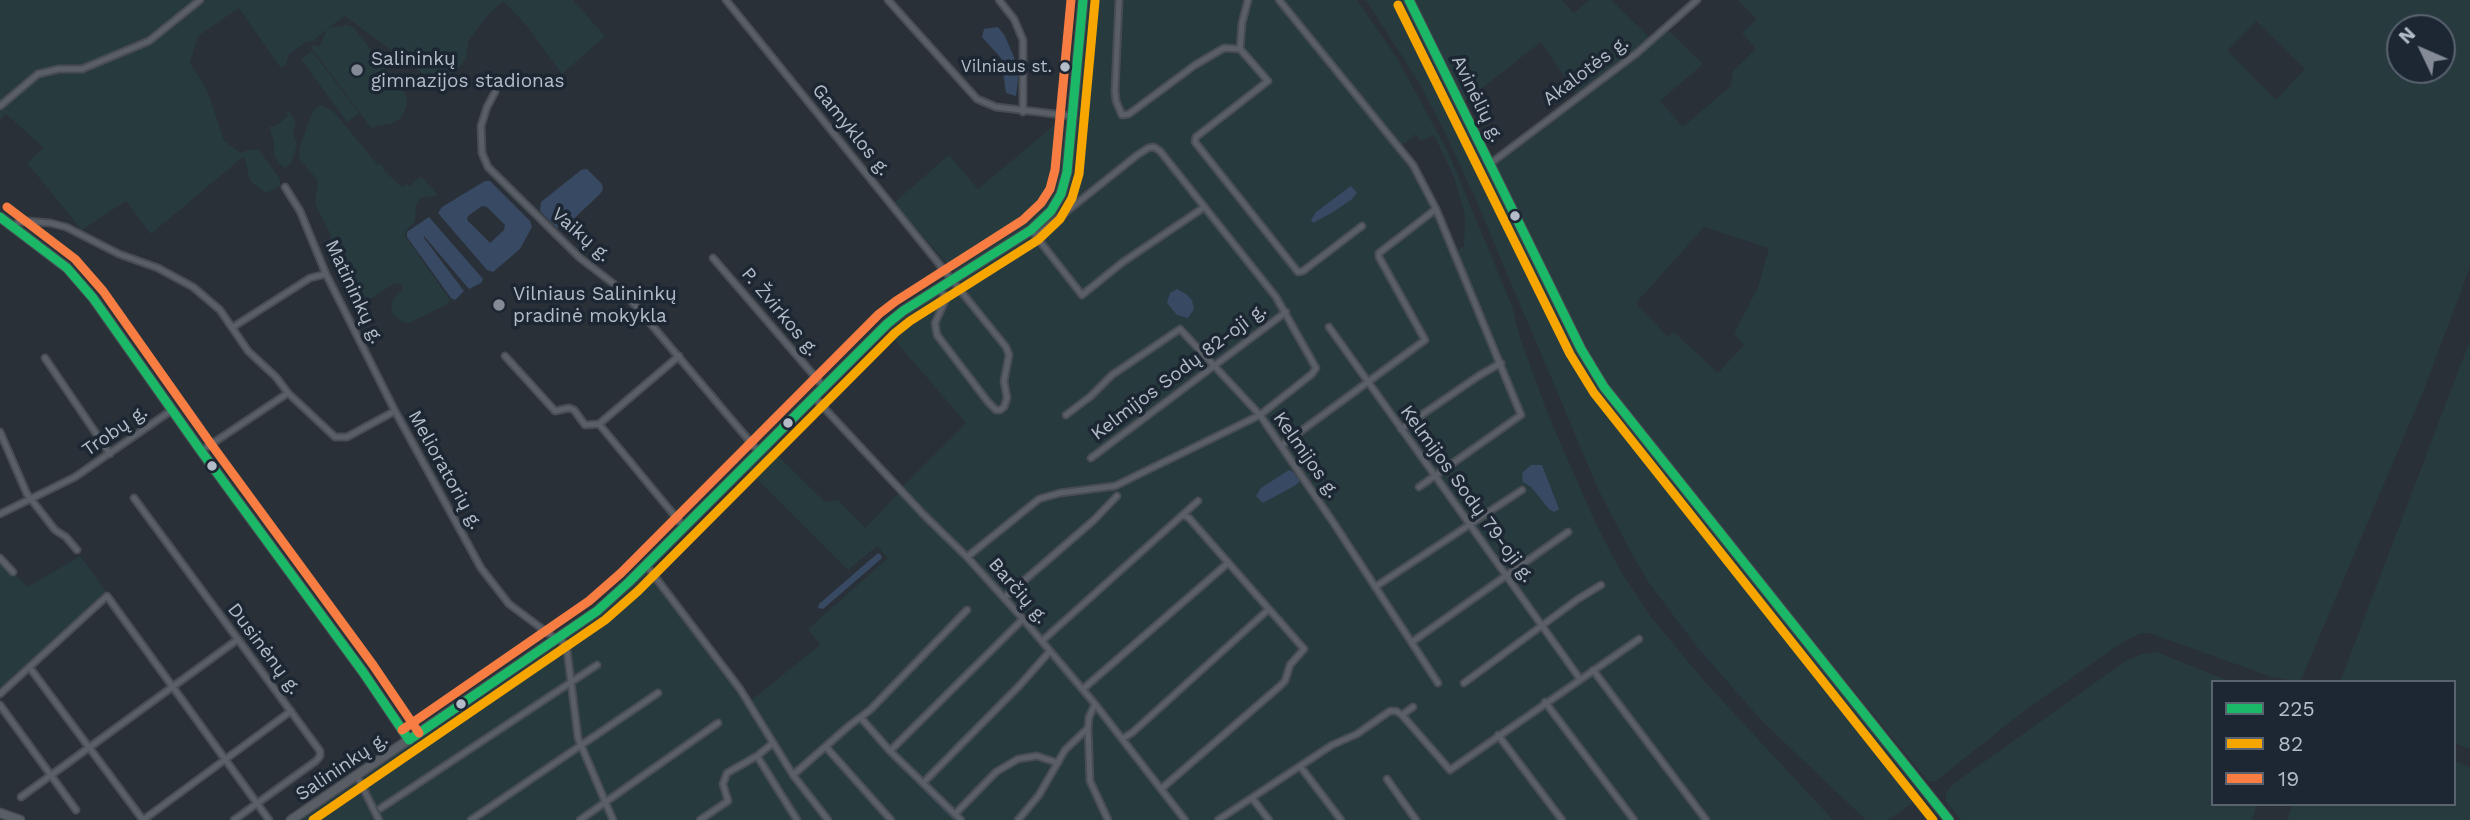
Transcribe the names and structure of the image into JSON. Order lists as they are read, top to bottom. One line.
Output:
{"streets":{"main road":["Avinėlių g.","Salininkų g."],"street":["Akalotės g.","Gamyklos g.","Vaikų g.","Matininkų g.","P. Žvirkos g.","Kelmijos Sodų 82-oji g.","Trobų g.","Kelmijos g.","Melioratorių g.","Kelmijos Sodų 79-oji g.","Barčių g.","Dusinėnų g."]},"crossings":[["Akalotės g.","Avinėlių g."],["Gamyklos g.","Salininkų g."],["Vaikų g.","Salininkų g."],["Matininkų g.","Melioratorių g."],["P. Žvirkos g.","Salininkų g."],["Kelmijos g.","Barčių g."],["Melioratorių g.","Salininkų g."],["Barčių g.","Salininkų g."]],"places":["Vilniaus st.","Salininkų gimnazijos stadionas","Vilniaus Salininkų pradinė mokykla"],"lines":["transit line 225","transit line 19","transit line 82"],"legend":["225","82","19"],"north":"top left"}
